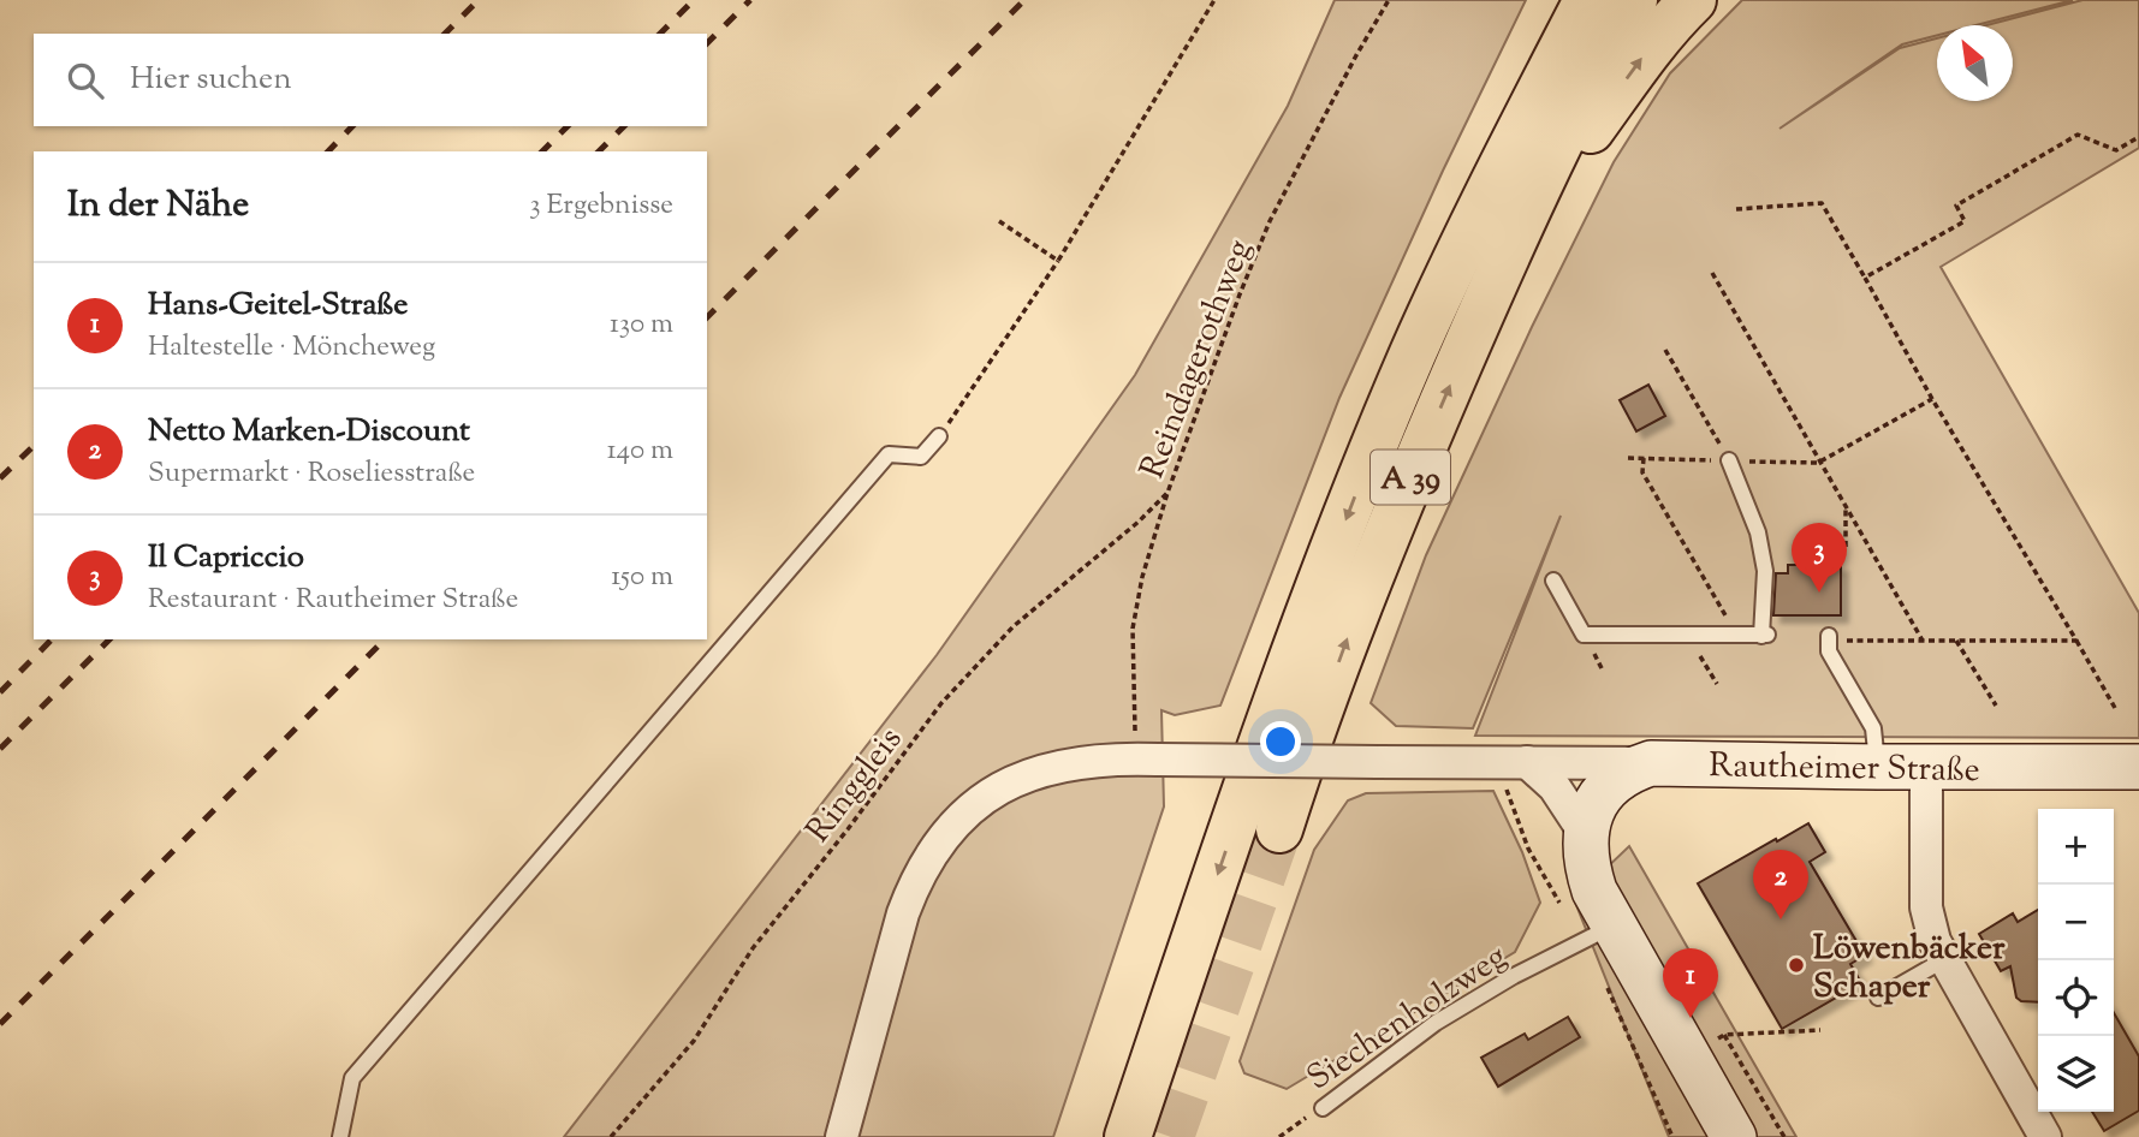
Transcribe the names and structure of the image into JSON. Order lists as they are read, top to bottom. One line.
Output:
{"streets":{"highway":["A 39"],"main road":["Rautheimer Straße"],"lane":["Siechenholzweg"],"path":["Reindagerothweg","Ringgleis"]},"crossings":[["Reindagerothweg","Ringgleis"]],"places":["Löwenbäcker Schaper"],"north":"top left","page":{"search":"Hier suchen","heading":["In der Nähe","3 Ergebnisse"],"list":[{"mark":"1","name":"Hans-Geitel-Straße","note":"Haltestelle · Möncheweg","value":"130 m"},{"mark":"2","name":"Netto Marken-Discount","note":"Supermarkt · Roseliesstraße","value":"140 m"},{"mark":"3","name":"Il Capriccio","note":"Restaurant · Rautheimer Straße","value":"150 m"}],"pins":["3","2","1"],"map_buttons":["+","−"]}}
